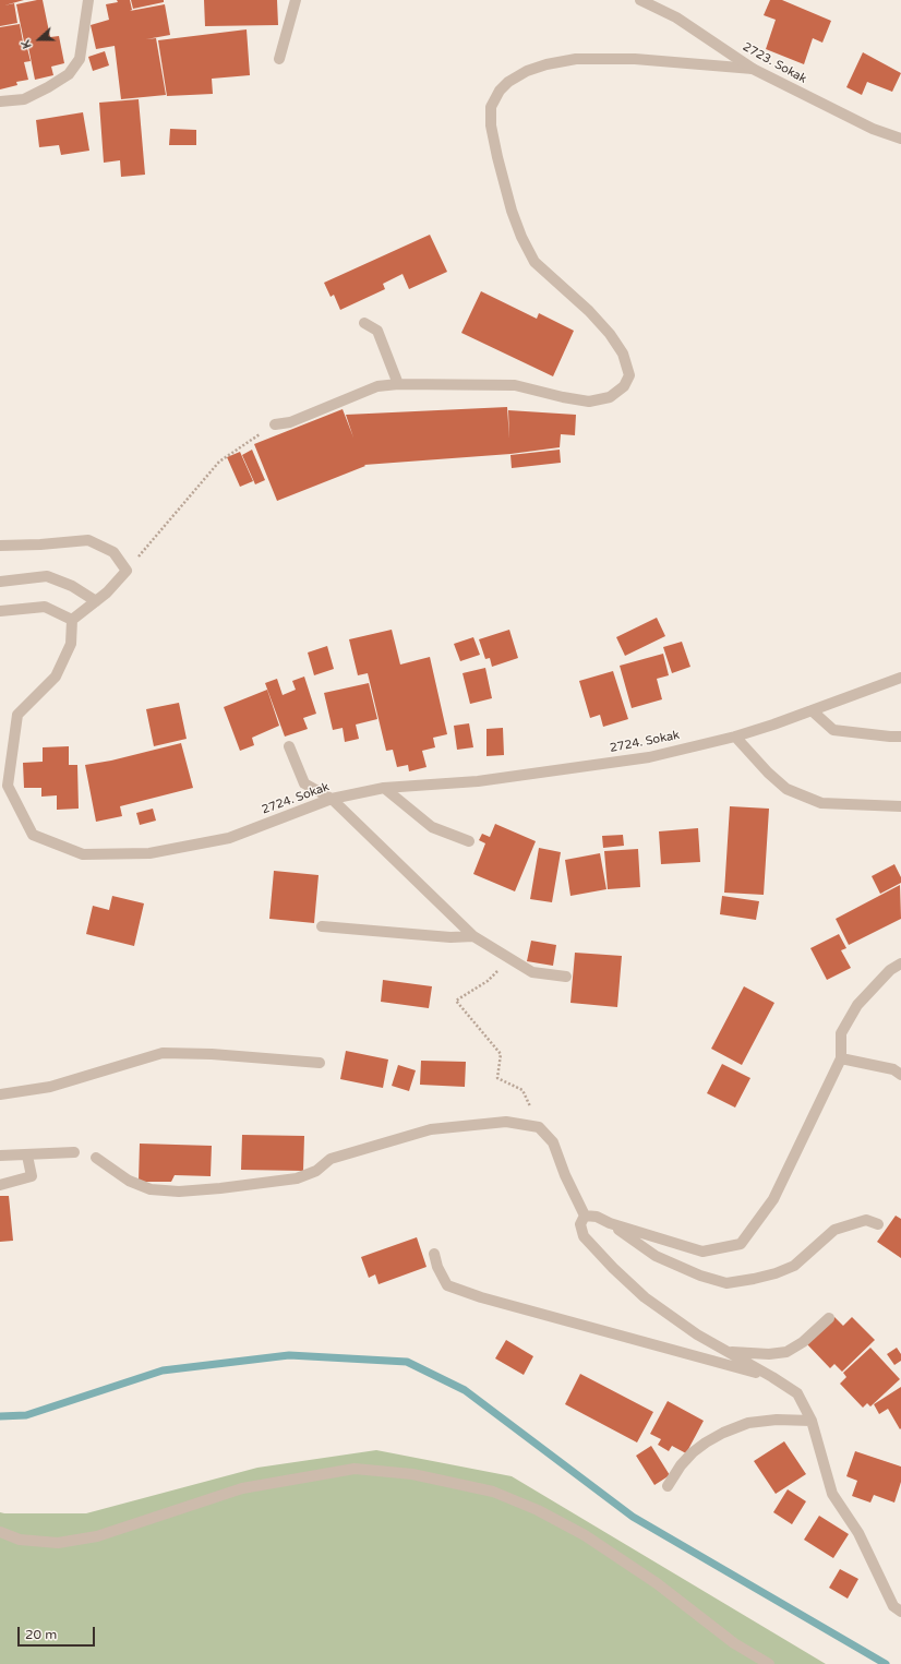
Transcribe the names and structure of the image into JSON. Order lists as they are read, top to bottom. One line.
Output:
{"streets":{"street":["2723. Sokak","2724. Sokak"]},"scale_bar":"20 m","north":"left"}
